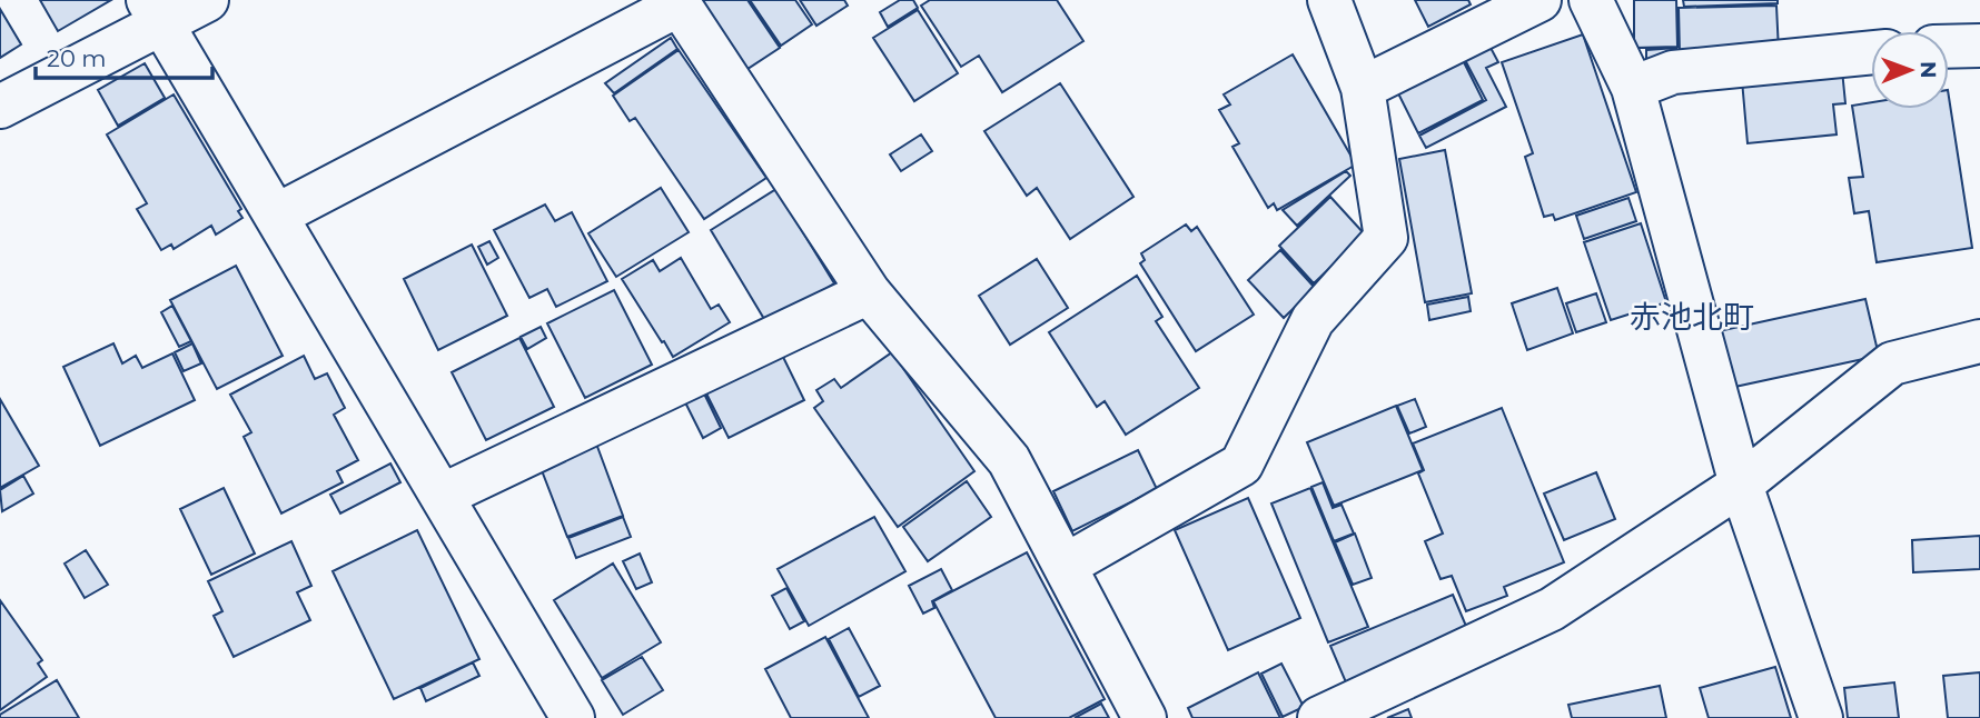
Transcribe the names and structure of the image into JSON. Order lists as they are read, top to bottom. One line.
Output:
{"districts":["赤池北町"],"scale_bar":"20 m","north":"right"}
